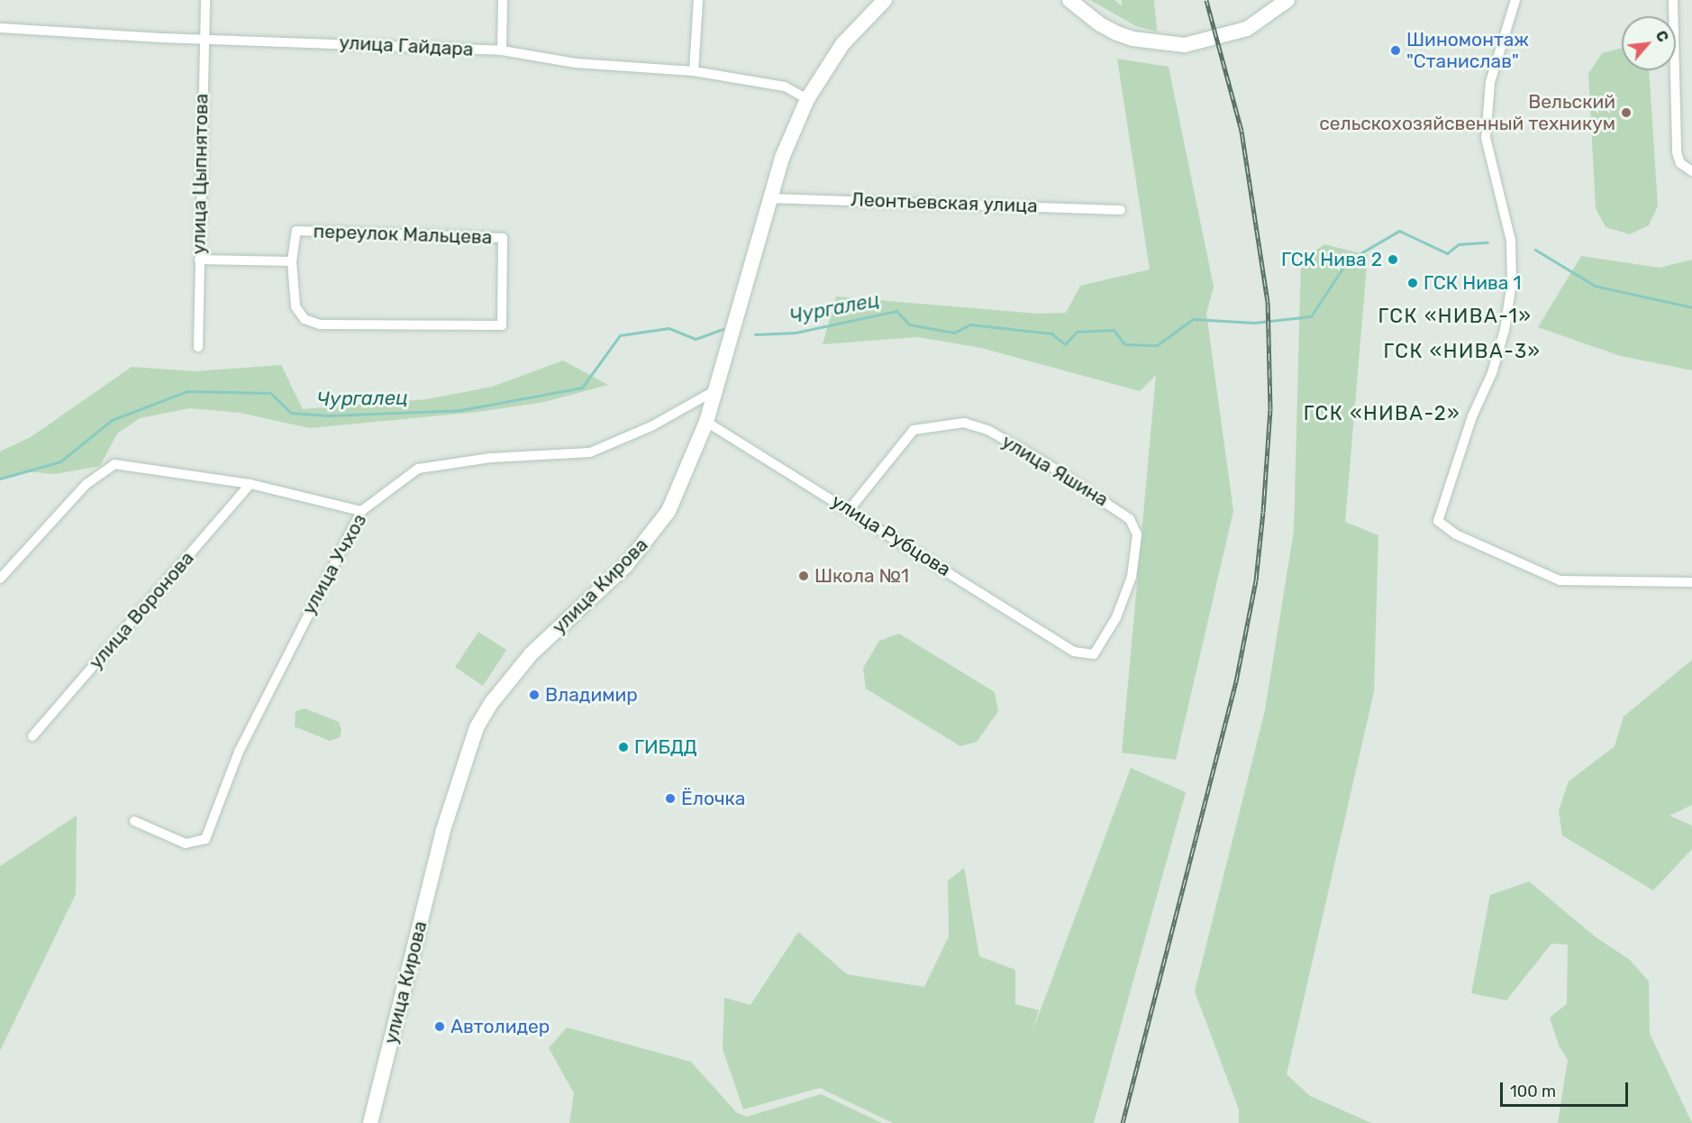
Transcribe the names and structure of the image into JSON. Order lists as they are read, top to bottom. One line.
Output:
{"streets":{"main road":["улица Кирова"],"street":["улица Гайдара","улица Цыпнятова","Леонтьевская улица","переулок Мальцева","улица Яшина","улица Рубцова","улица Учхоз","улица Воронова"]},"crossings":[["улица Гайдара","улица Цыпнятова"],["улица Гайдара","улица Кирова"],["улица Цыпнятова","переулок Мальцева"],["Леонтьевская улица","улица Кирова"],["улица Яшина","улица Рубцова"],["улица Рубцова","улица Кирова"],["улица Учхоз","улица Кирова"]],"districts":["ГСК «НИВА-1»","ГСК «НИВА-3»","ГСК «НИВА-2»"],"water":["Чургалец"],"places":["Шиномонтаж \"Станислав\"","Вельский сельскохозяйсвенный техникум","ГСК Нива 2","ГСК Нива 1","Школа №1","Владимир","ГИБДД","Ёлочка","Автолидер"],"scale_bar":"100 m","north":"top right"}
